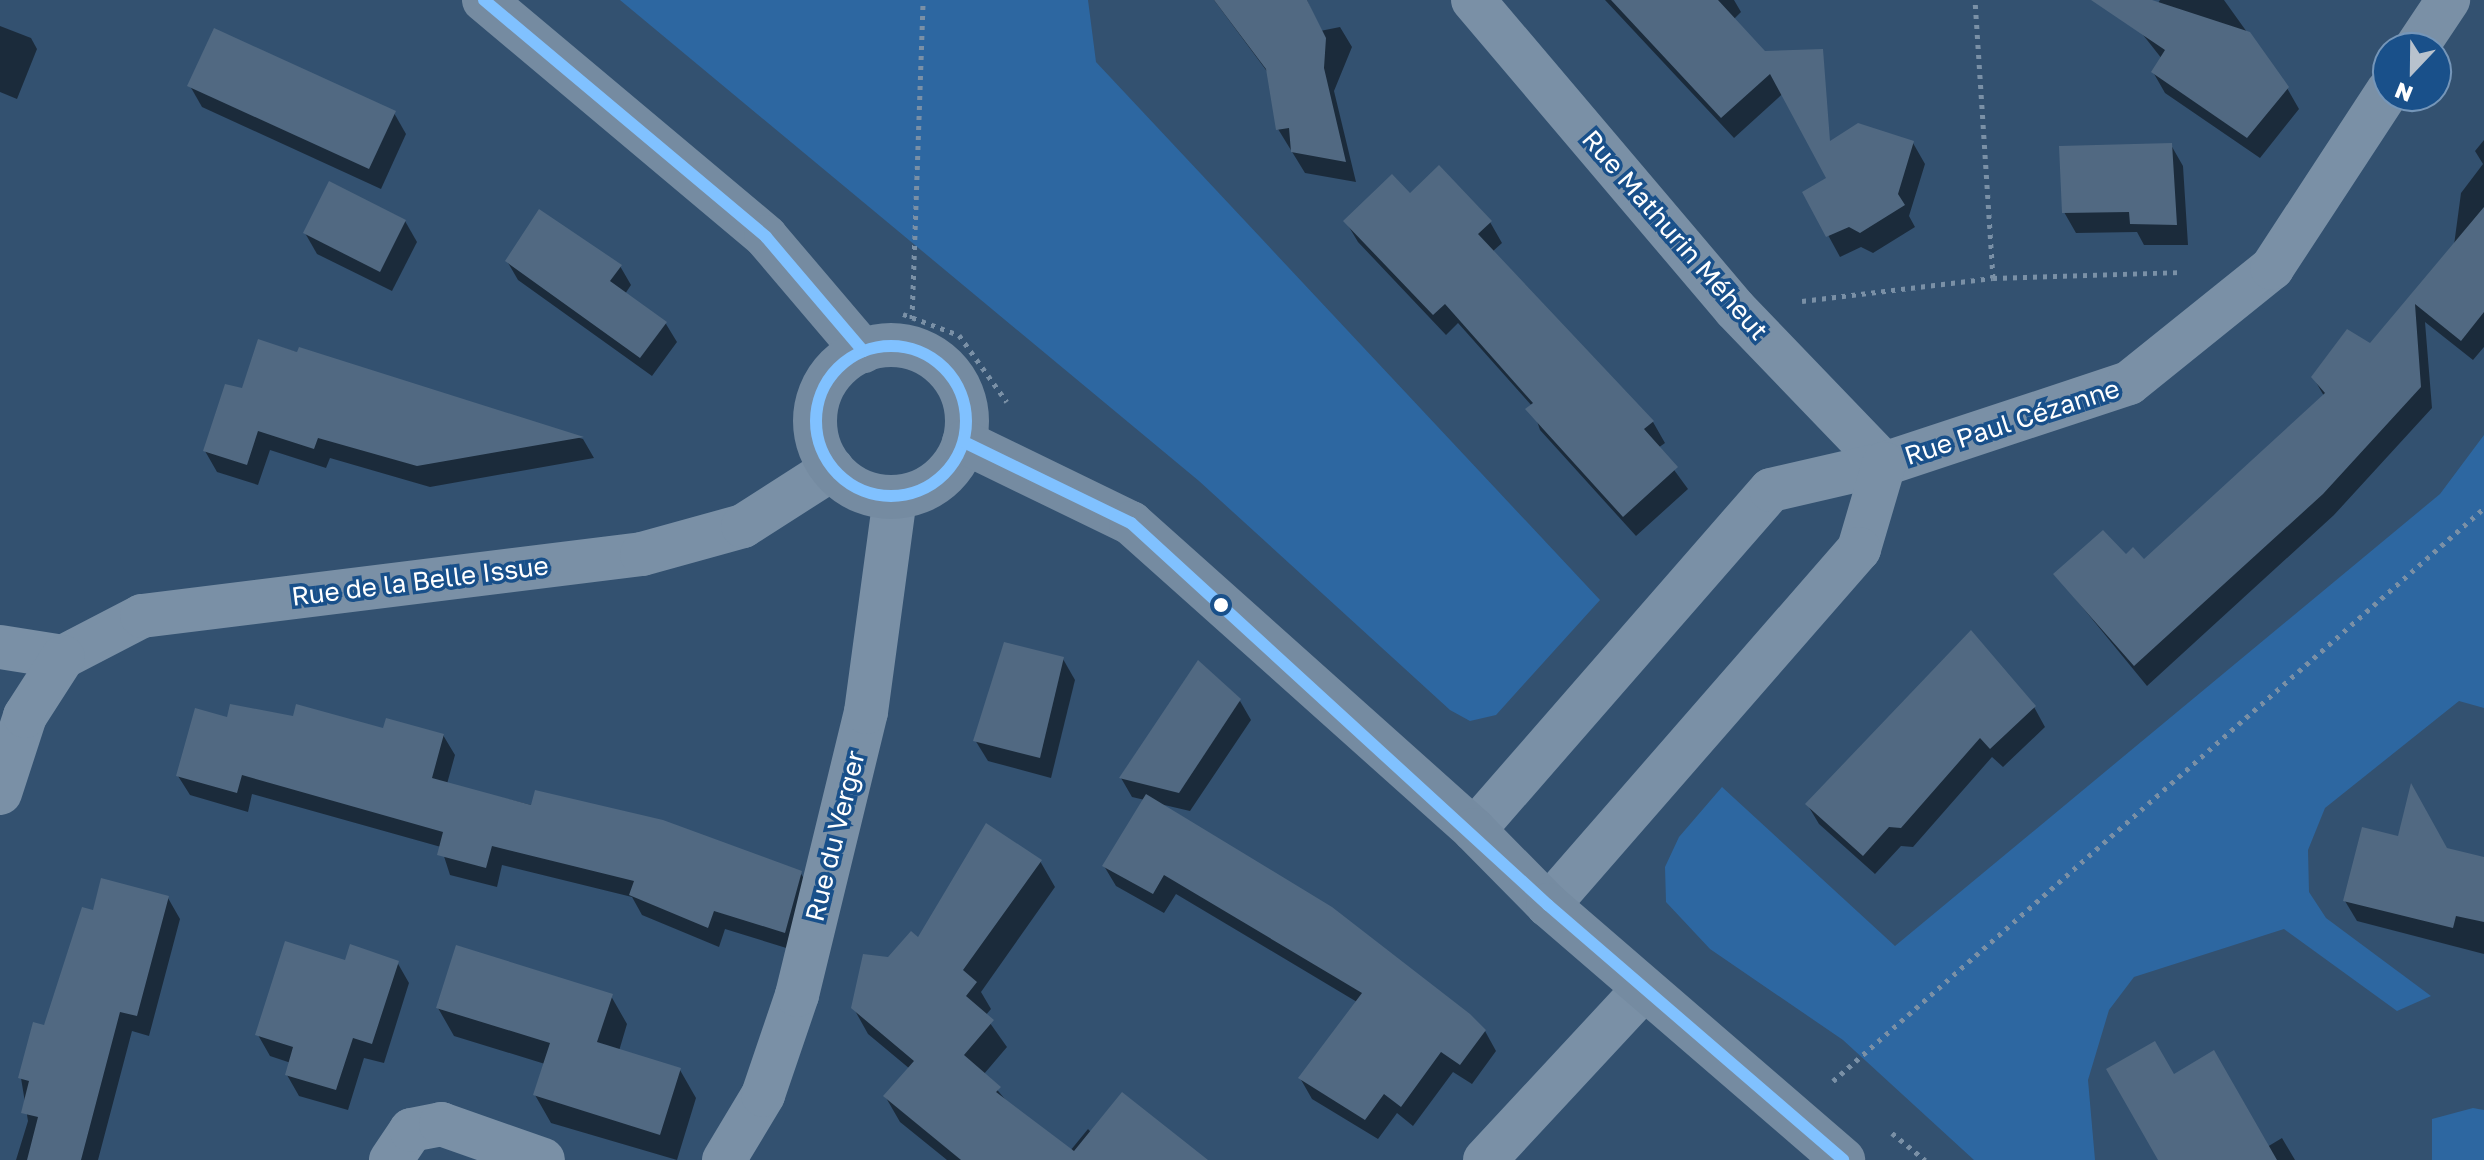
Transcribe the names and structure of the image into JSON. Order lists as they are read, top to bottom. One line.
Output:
{"streets":{"street":["Rue Mathurin Méheut","Rue Paul Cézanne","Rue de la Belle Issue","Rue du Verger"]},"crossings":[["Rue Mathurin Méheut","Rue Paul Cézanne"],["Rue de la Belle Issue","Rue du Verger"]],"north":"bottom"}
